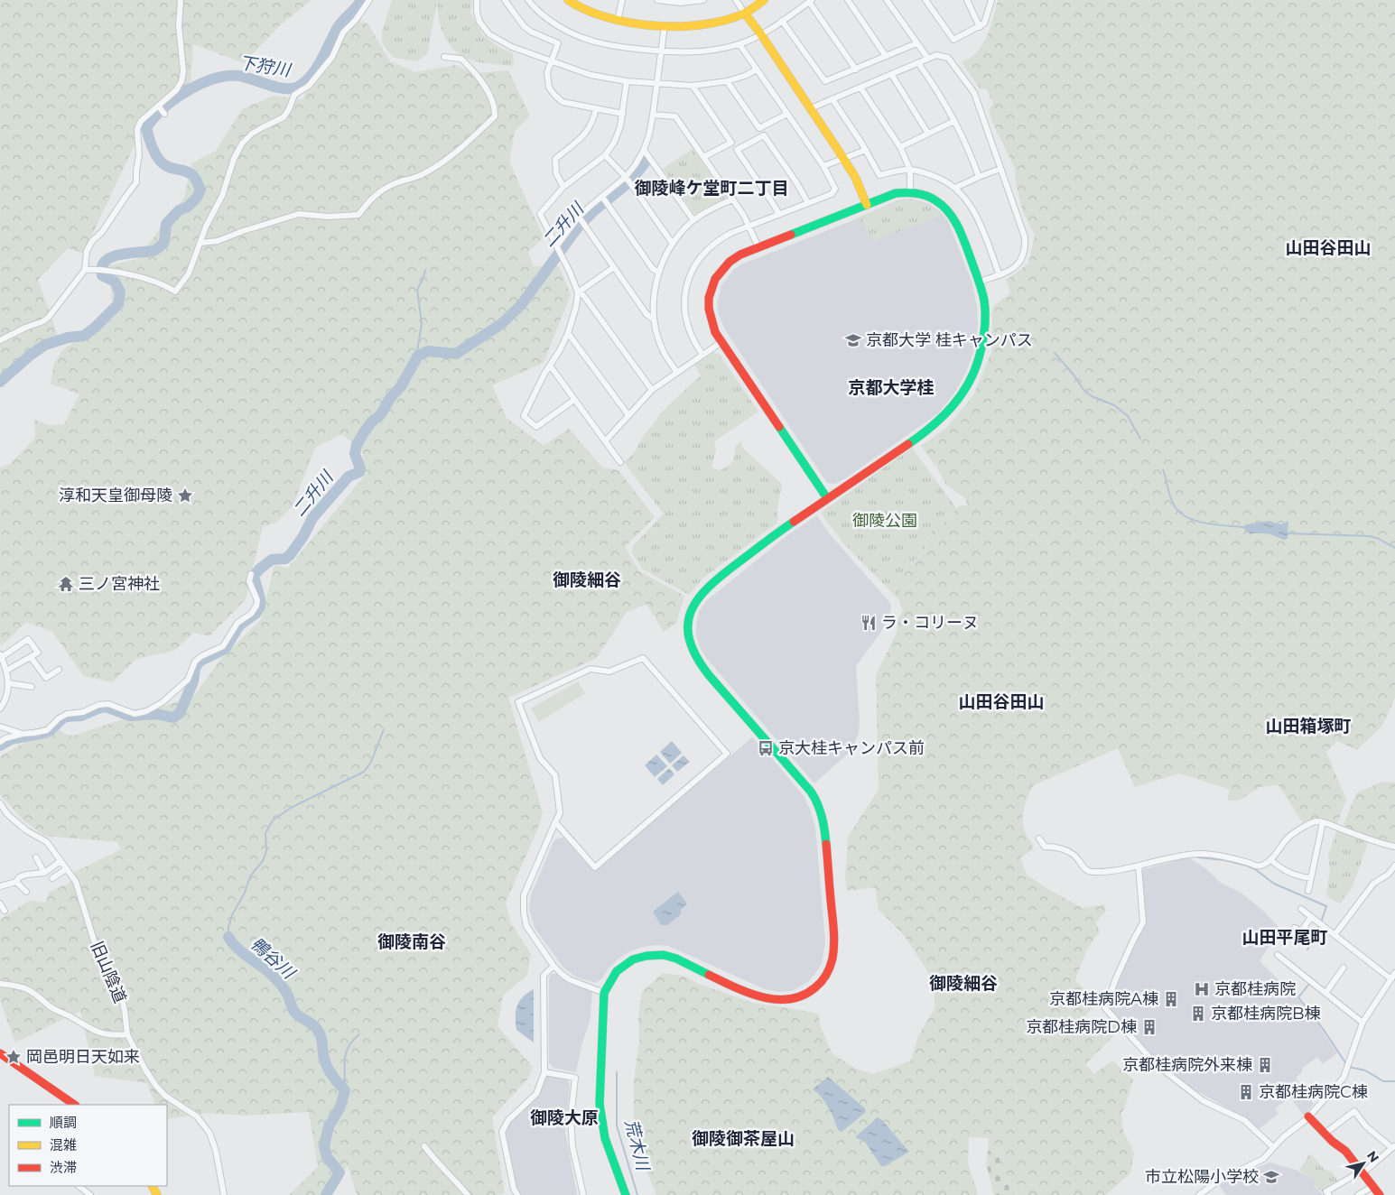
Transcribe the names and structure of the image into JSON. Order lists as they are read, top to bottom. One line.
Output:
{"streets":{"street":["旧山陰道"]},"districts":["御陵峰ケ堂町二丁目","山田谷田山","京都大学桂","御陵細谷","山田谷田山","山田箱塚町","山田平尾町","御陵南谷","御陵細谷","御陵大原","御陵御茶屋山"],"water":["下狩川","二升川","鴨谷川","荒木川"],"parks":["御陵公園"],"places":{"school or university":["京都大学 桂キャンパス","市立松陽小学校"],"place":["淳和天皇御母陵","岡邑明日天如来"],"temple":["三ノ宮神社"],"restaurant":["ラ・コリーヌ"],"bus stop":["京大桂キャンパス前"],"hospital":["京都桂病院"],"building":["京都桂病院A棟","京都桂病院B棟","京都桂病院D棟","京都桂病院外来棟","京都桂病院C棟"]},"legend":["順調","混雑","渋滞"],"north":"top right"}
